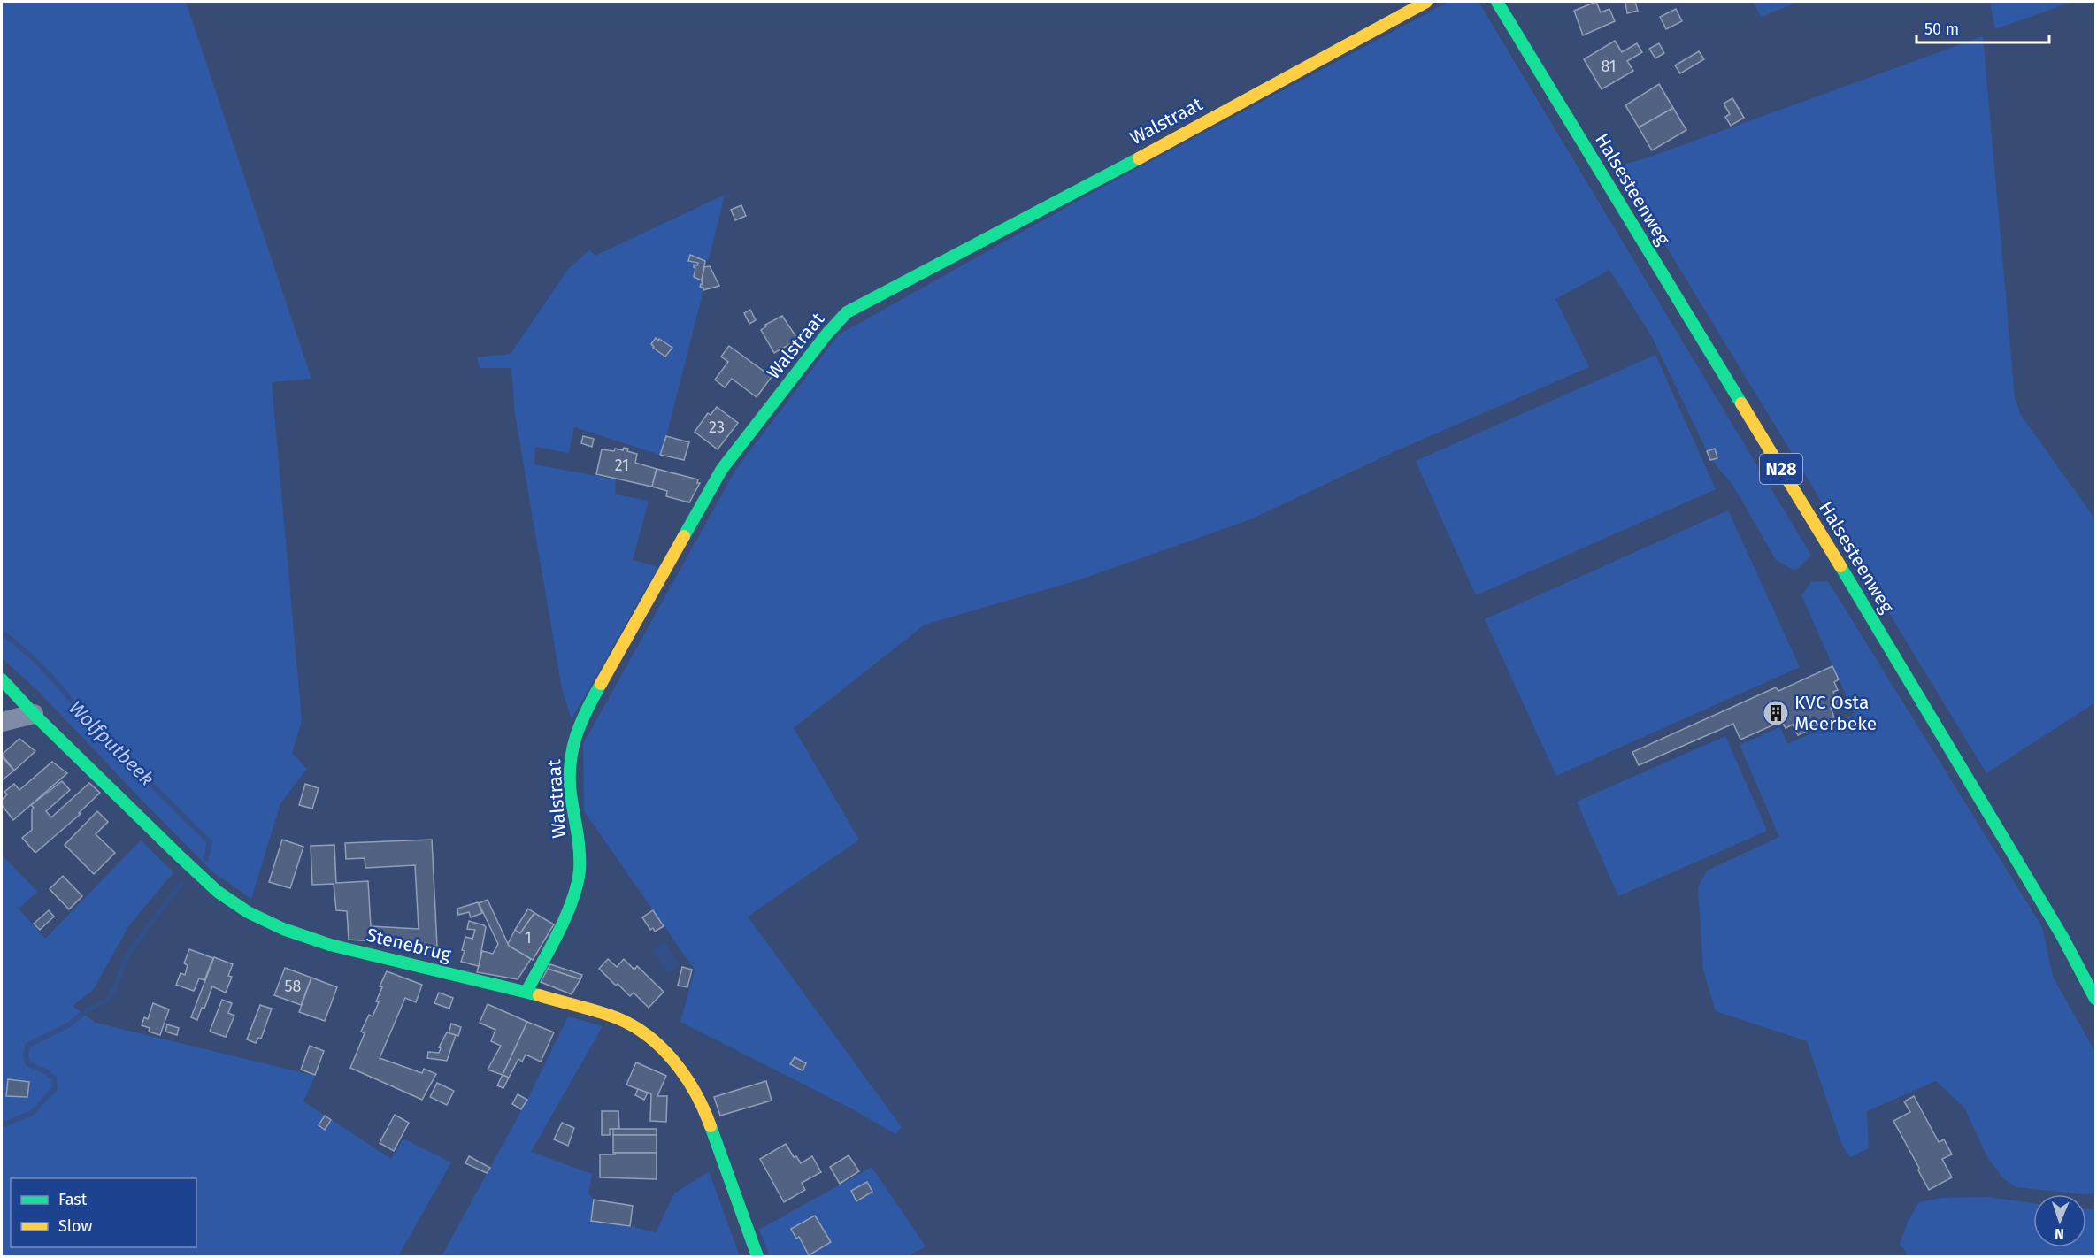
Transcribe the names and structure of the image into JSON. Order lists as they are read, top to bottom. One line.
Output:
{"streets":{"street":["Walstraat","Halsesteenweg","N28","Stenebrug"]},"crossings":[["Walstraat","Stenebrug"]],"water":["Wolfputbeek"],"places":{"building":["KVC Osta Meerbeke"]},"house_numbers":["81","23","21","1","58"],"legend":["Fast","Slow"],"scale_bar":"50 m","north":"bottom"}
